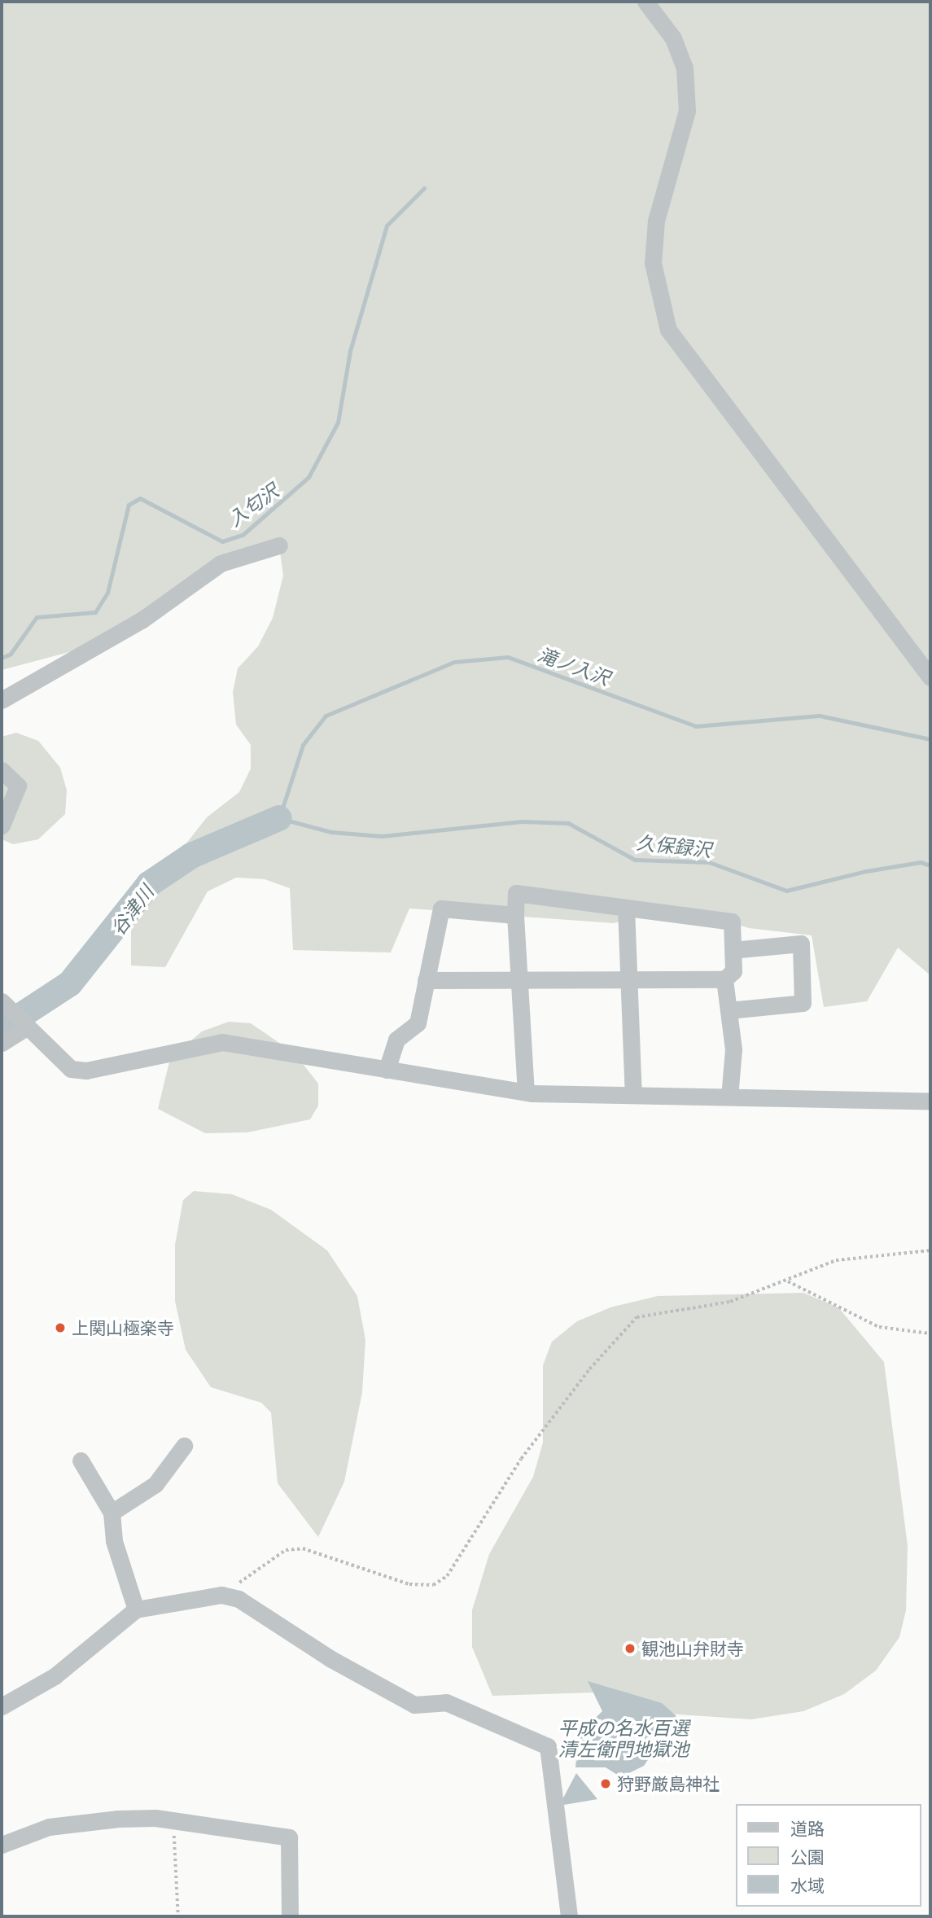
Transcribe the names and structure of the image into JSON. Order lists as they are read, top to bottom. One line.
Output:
{"water":["入匂沢","滝ノ入沢","久保録沢","谷津川","平成の名水百選 清左衛門地獄池"],"places":["上関山極楽寺","観池山弁財寺","狩野厳島神社"],"legend":["道路","公園","水域"]}
